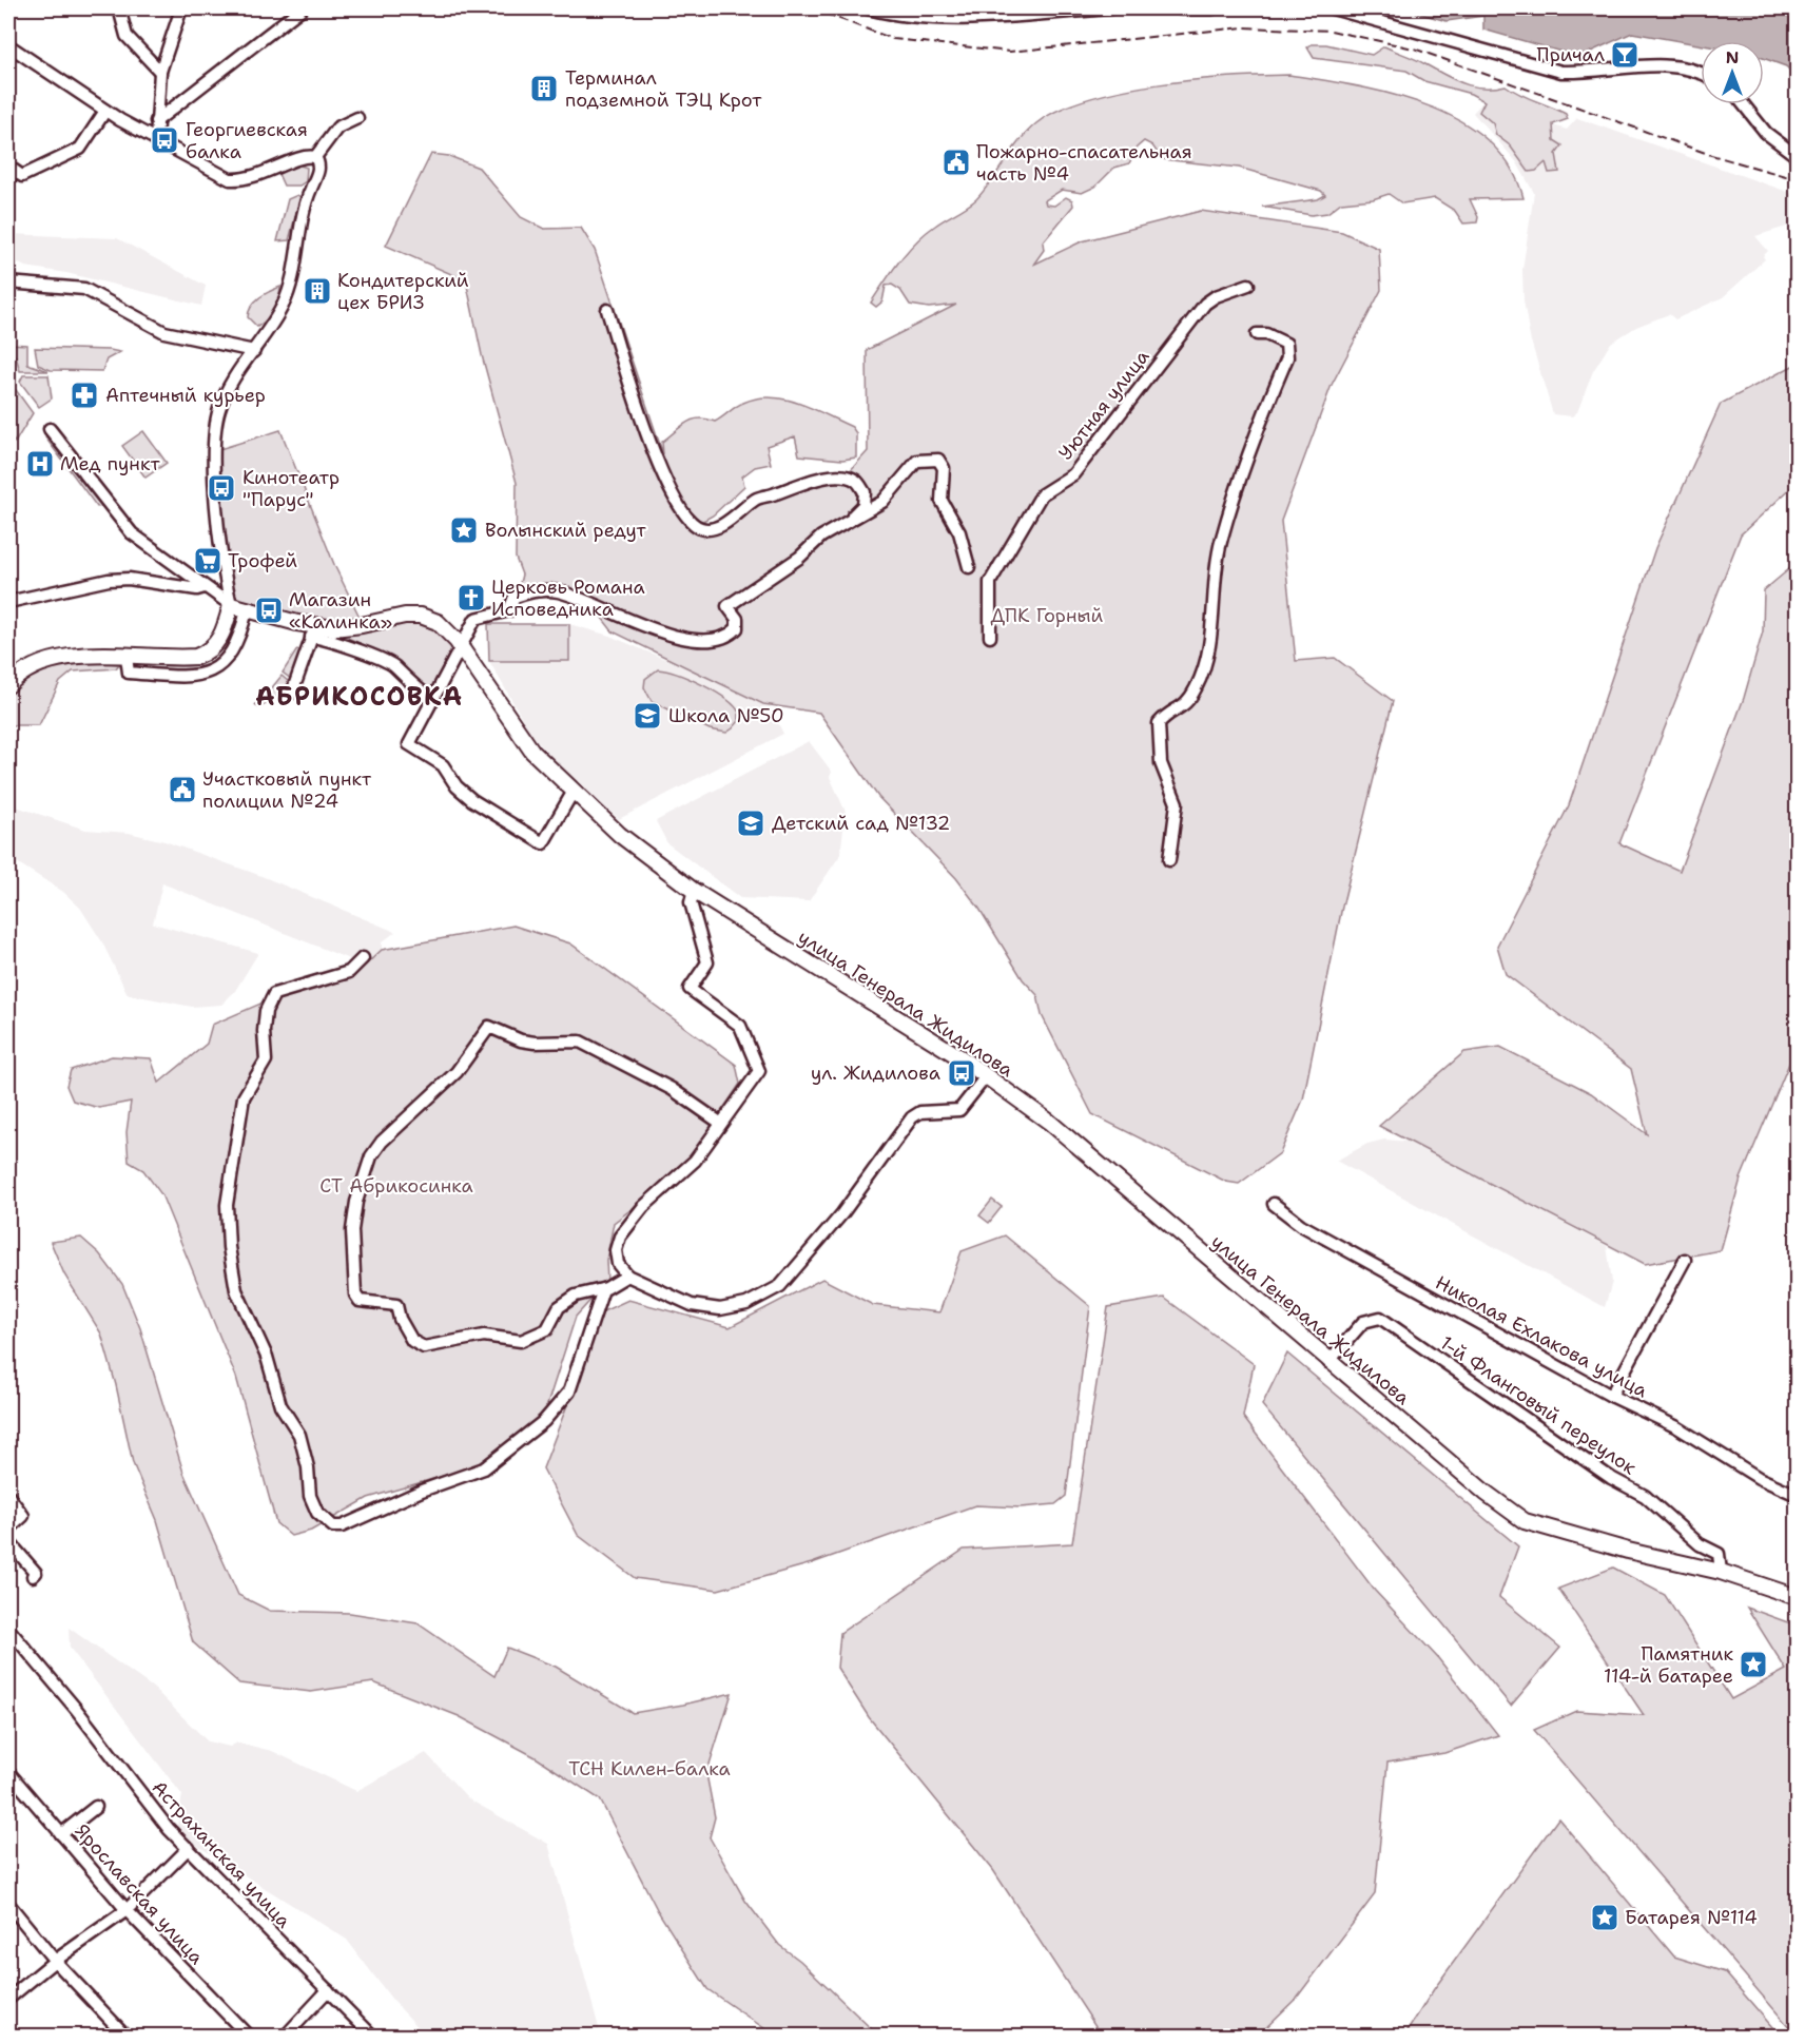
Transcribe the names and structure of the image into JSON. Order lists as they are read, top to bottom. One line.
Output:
{"streets":{"main road":["улица Генерала Жидилова"],"street":["Уютная улица","Николая Ехлакова улица","1-й Фланговый переулок","Астраханская улица","Ярославская улица"]},"crossings":[["улица Генерала Жидилова","1-й Фланговый переулок"]],"districts":["АБРИКОСОВКА"],"parks":["ДПК Горный","СТ Абрикосинка","ТСН Килен-балка"],"places":{"bar":["Причал"],"building":["Терминал подземной ТЭЦ Крот","Кондитерский цех БРИЗ"],"bus stop":["Георгиевская балка","Кинотеатр \"Парус\"","Магазин «Калинка»","ул. Жидилова"],"public building":["Пожарно-спасательная часть №4","Участковый пункт полиции №24"],"pharmacy":["Аптечный курьер"],"hospital":["Мед пункт"],"place":["Волынский редут","Памятник 114-й батарее","Батарея №114"],"supermarket":["Трофей"],"church":["Церковь Романа Исповедника"],"school or university":["Школа №50","Детский сад №132"]},"north":"top"}
